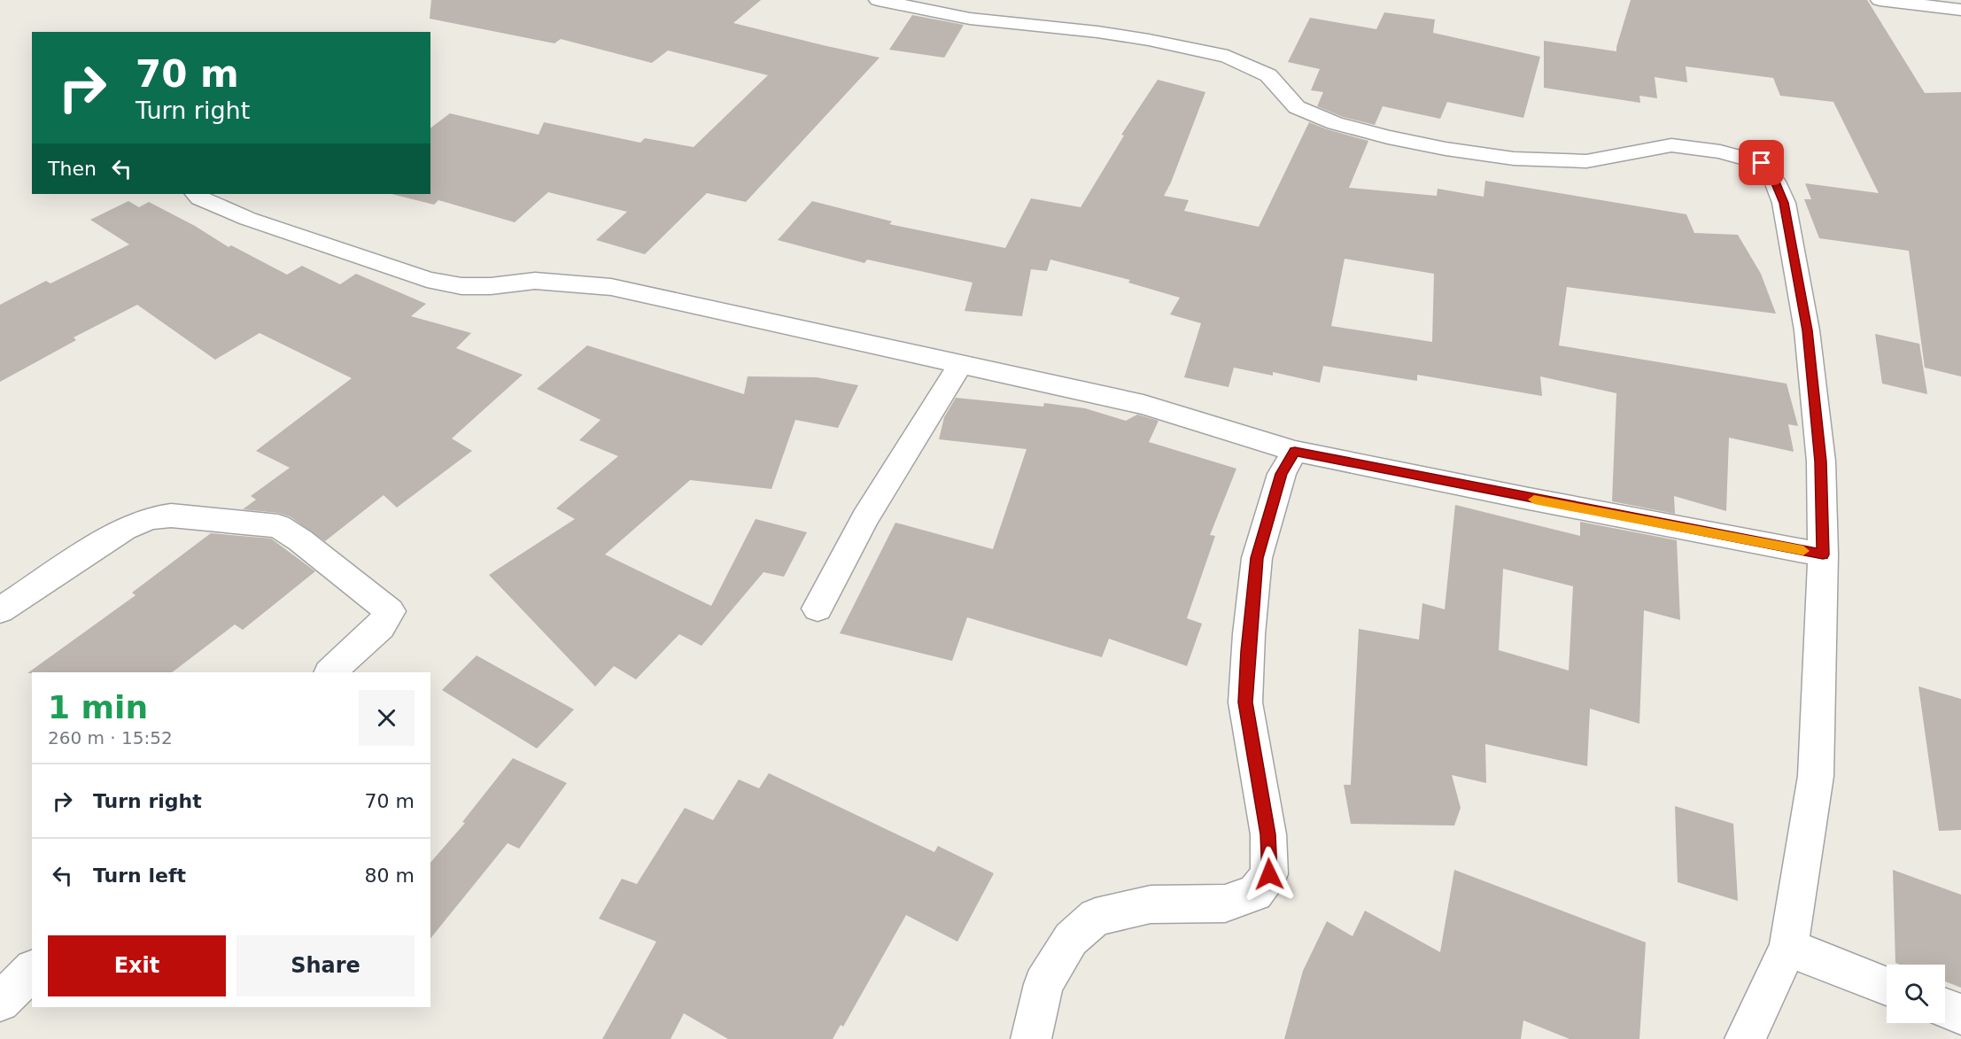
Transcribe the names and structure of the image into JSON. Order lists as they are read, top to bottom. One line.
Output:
{"page":{"turn":["70 m","Turn right"],"then":"Then","heading":["1 min","260 m · 15:52"],"list":[{"name":"Turn right","value":"70 m"},{"name":"Turn left","value":"80 m"}],"buttons":["Exit","Share"]}}
